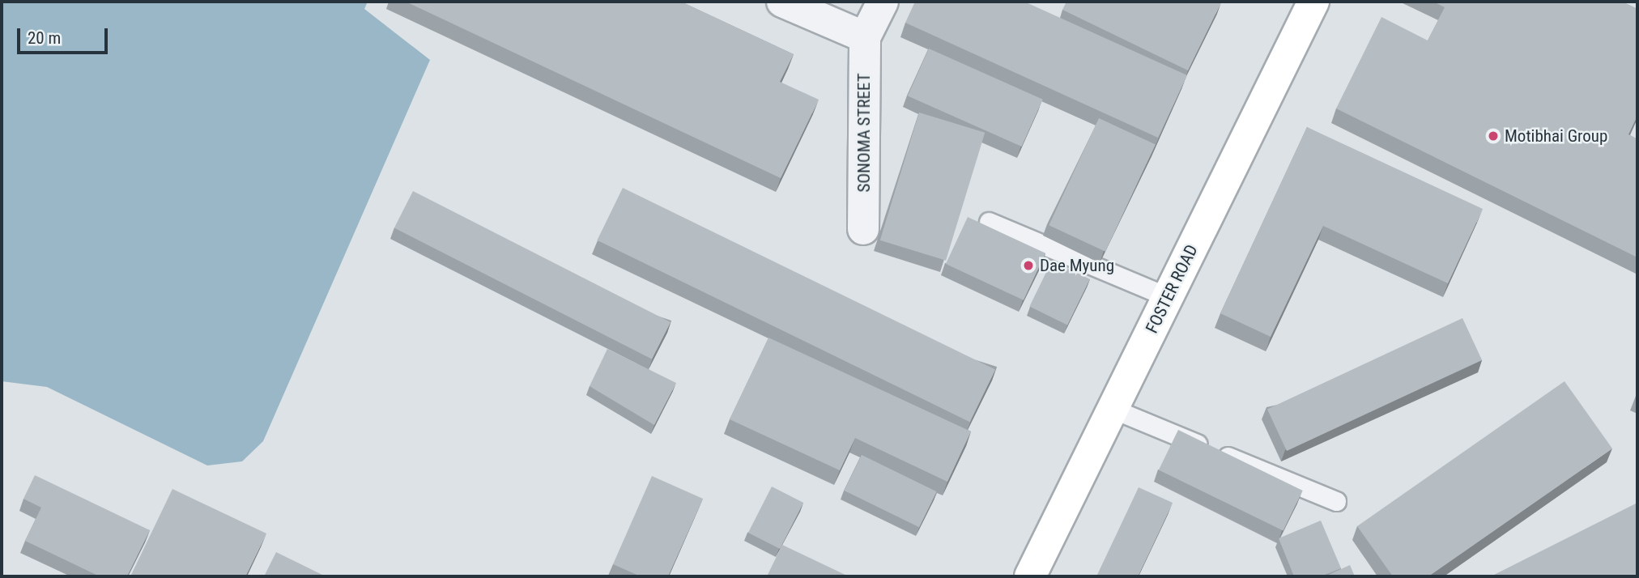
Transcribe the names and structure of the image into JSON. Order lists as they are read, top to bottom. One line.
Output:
{"streets":{"main road":["FOSTER ROAD"],"street":["SONOMA STREET"]},"places":["Motibhai Group","Dae Myung"],"scale_bar":"20 m"}
